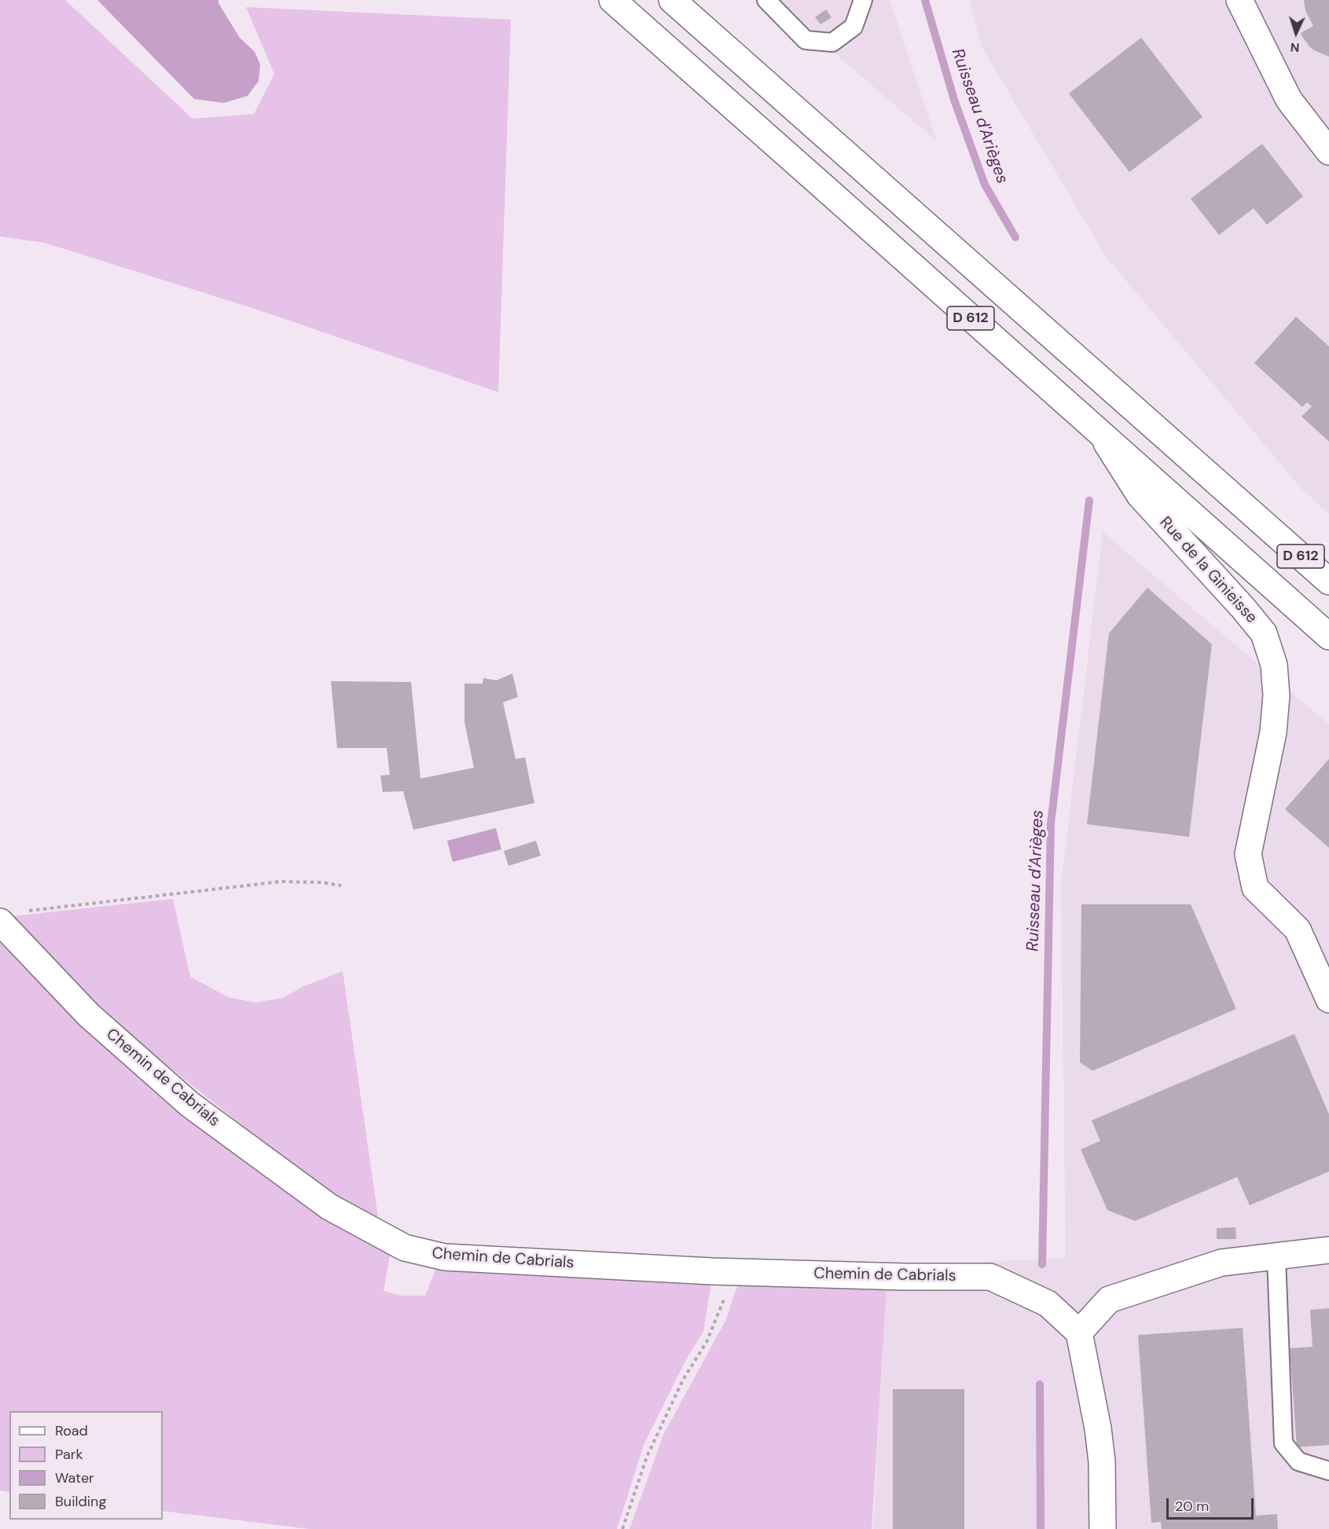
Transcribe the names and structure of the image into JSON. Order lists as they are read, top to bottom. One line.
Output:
{"streets":{"main road":["D 612","Rue de la Ginieisse","Chemin de Cabrials"]},"crossings":[["D 612","Rue de la Ginieisse"]],"water":["Ruisseau d'Arièges"],"legend":["Road","Park","Water","Building"],"scale_bar":"20 m","north":"bottom"}
